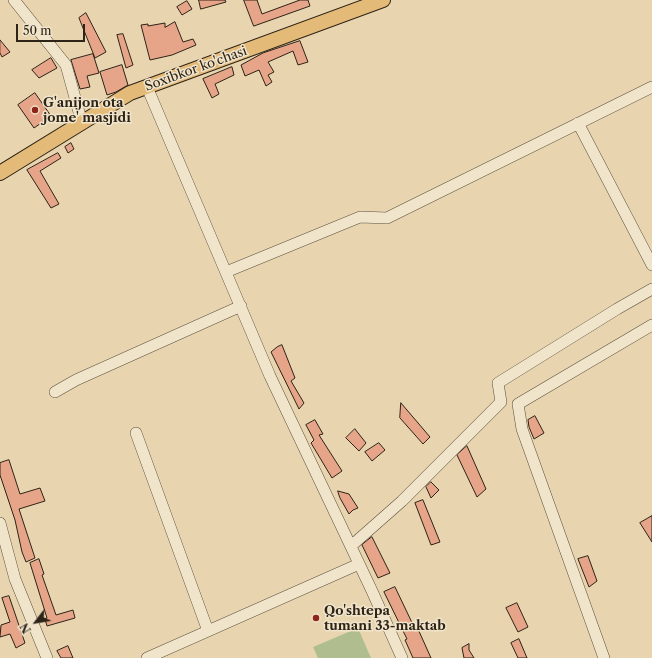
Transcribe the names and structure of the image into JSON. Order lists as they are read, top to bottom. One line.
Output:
{"streets":{"main road":["Soxibkor ko'chasi"]},"places":["G'anijon ota jome' masjidi","Qo'shtepa tumani 33-maktab"],"scale_bar":"50 m","north":"bottom left"}
